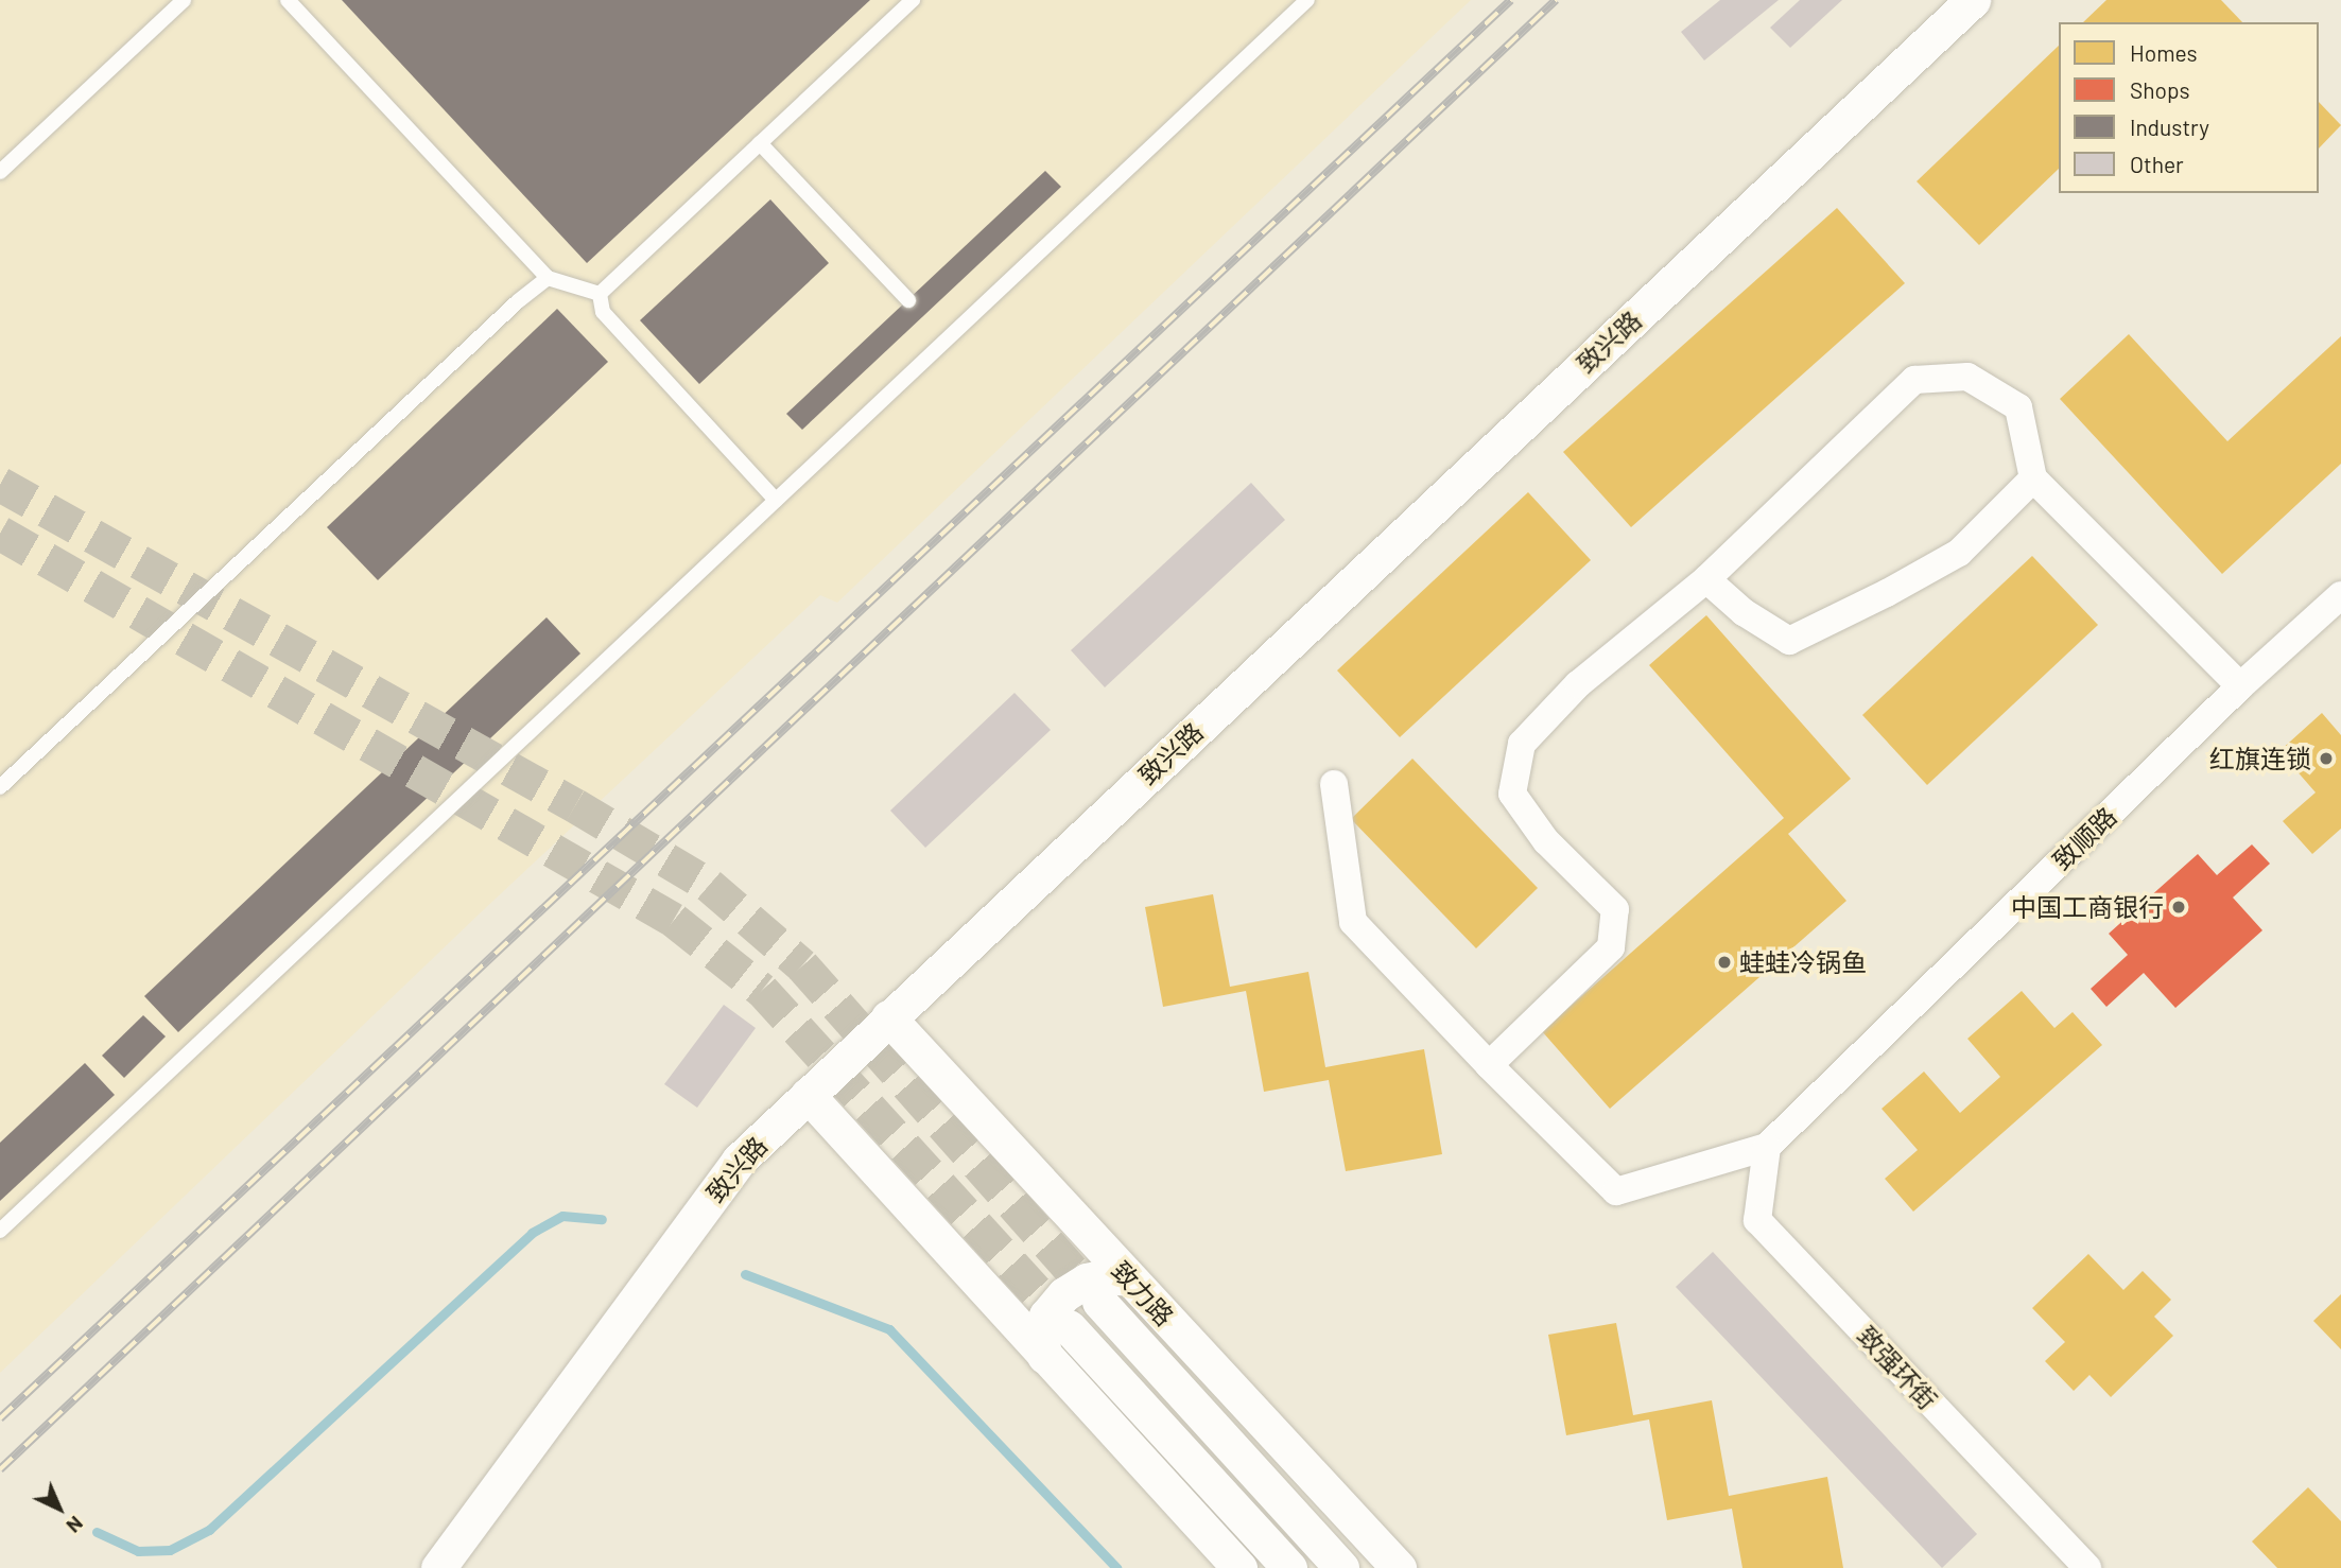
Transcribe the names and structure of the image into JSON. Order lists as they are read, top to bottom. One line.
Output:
{"streets":{"street":["致兴路","致顺路","致力路","致强环街"]},"crossings":[["致兴路","致力路"],["致顺路","致强环街"]],"places":["红旗连锁","中国工商银行","蛙蛙冷锅鱼"],"legend":["Homes","Shops","Industry","Other"],"north":"bottom right"}
